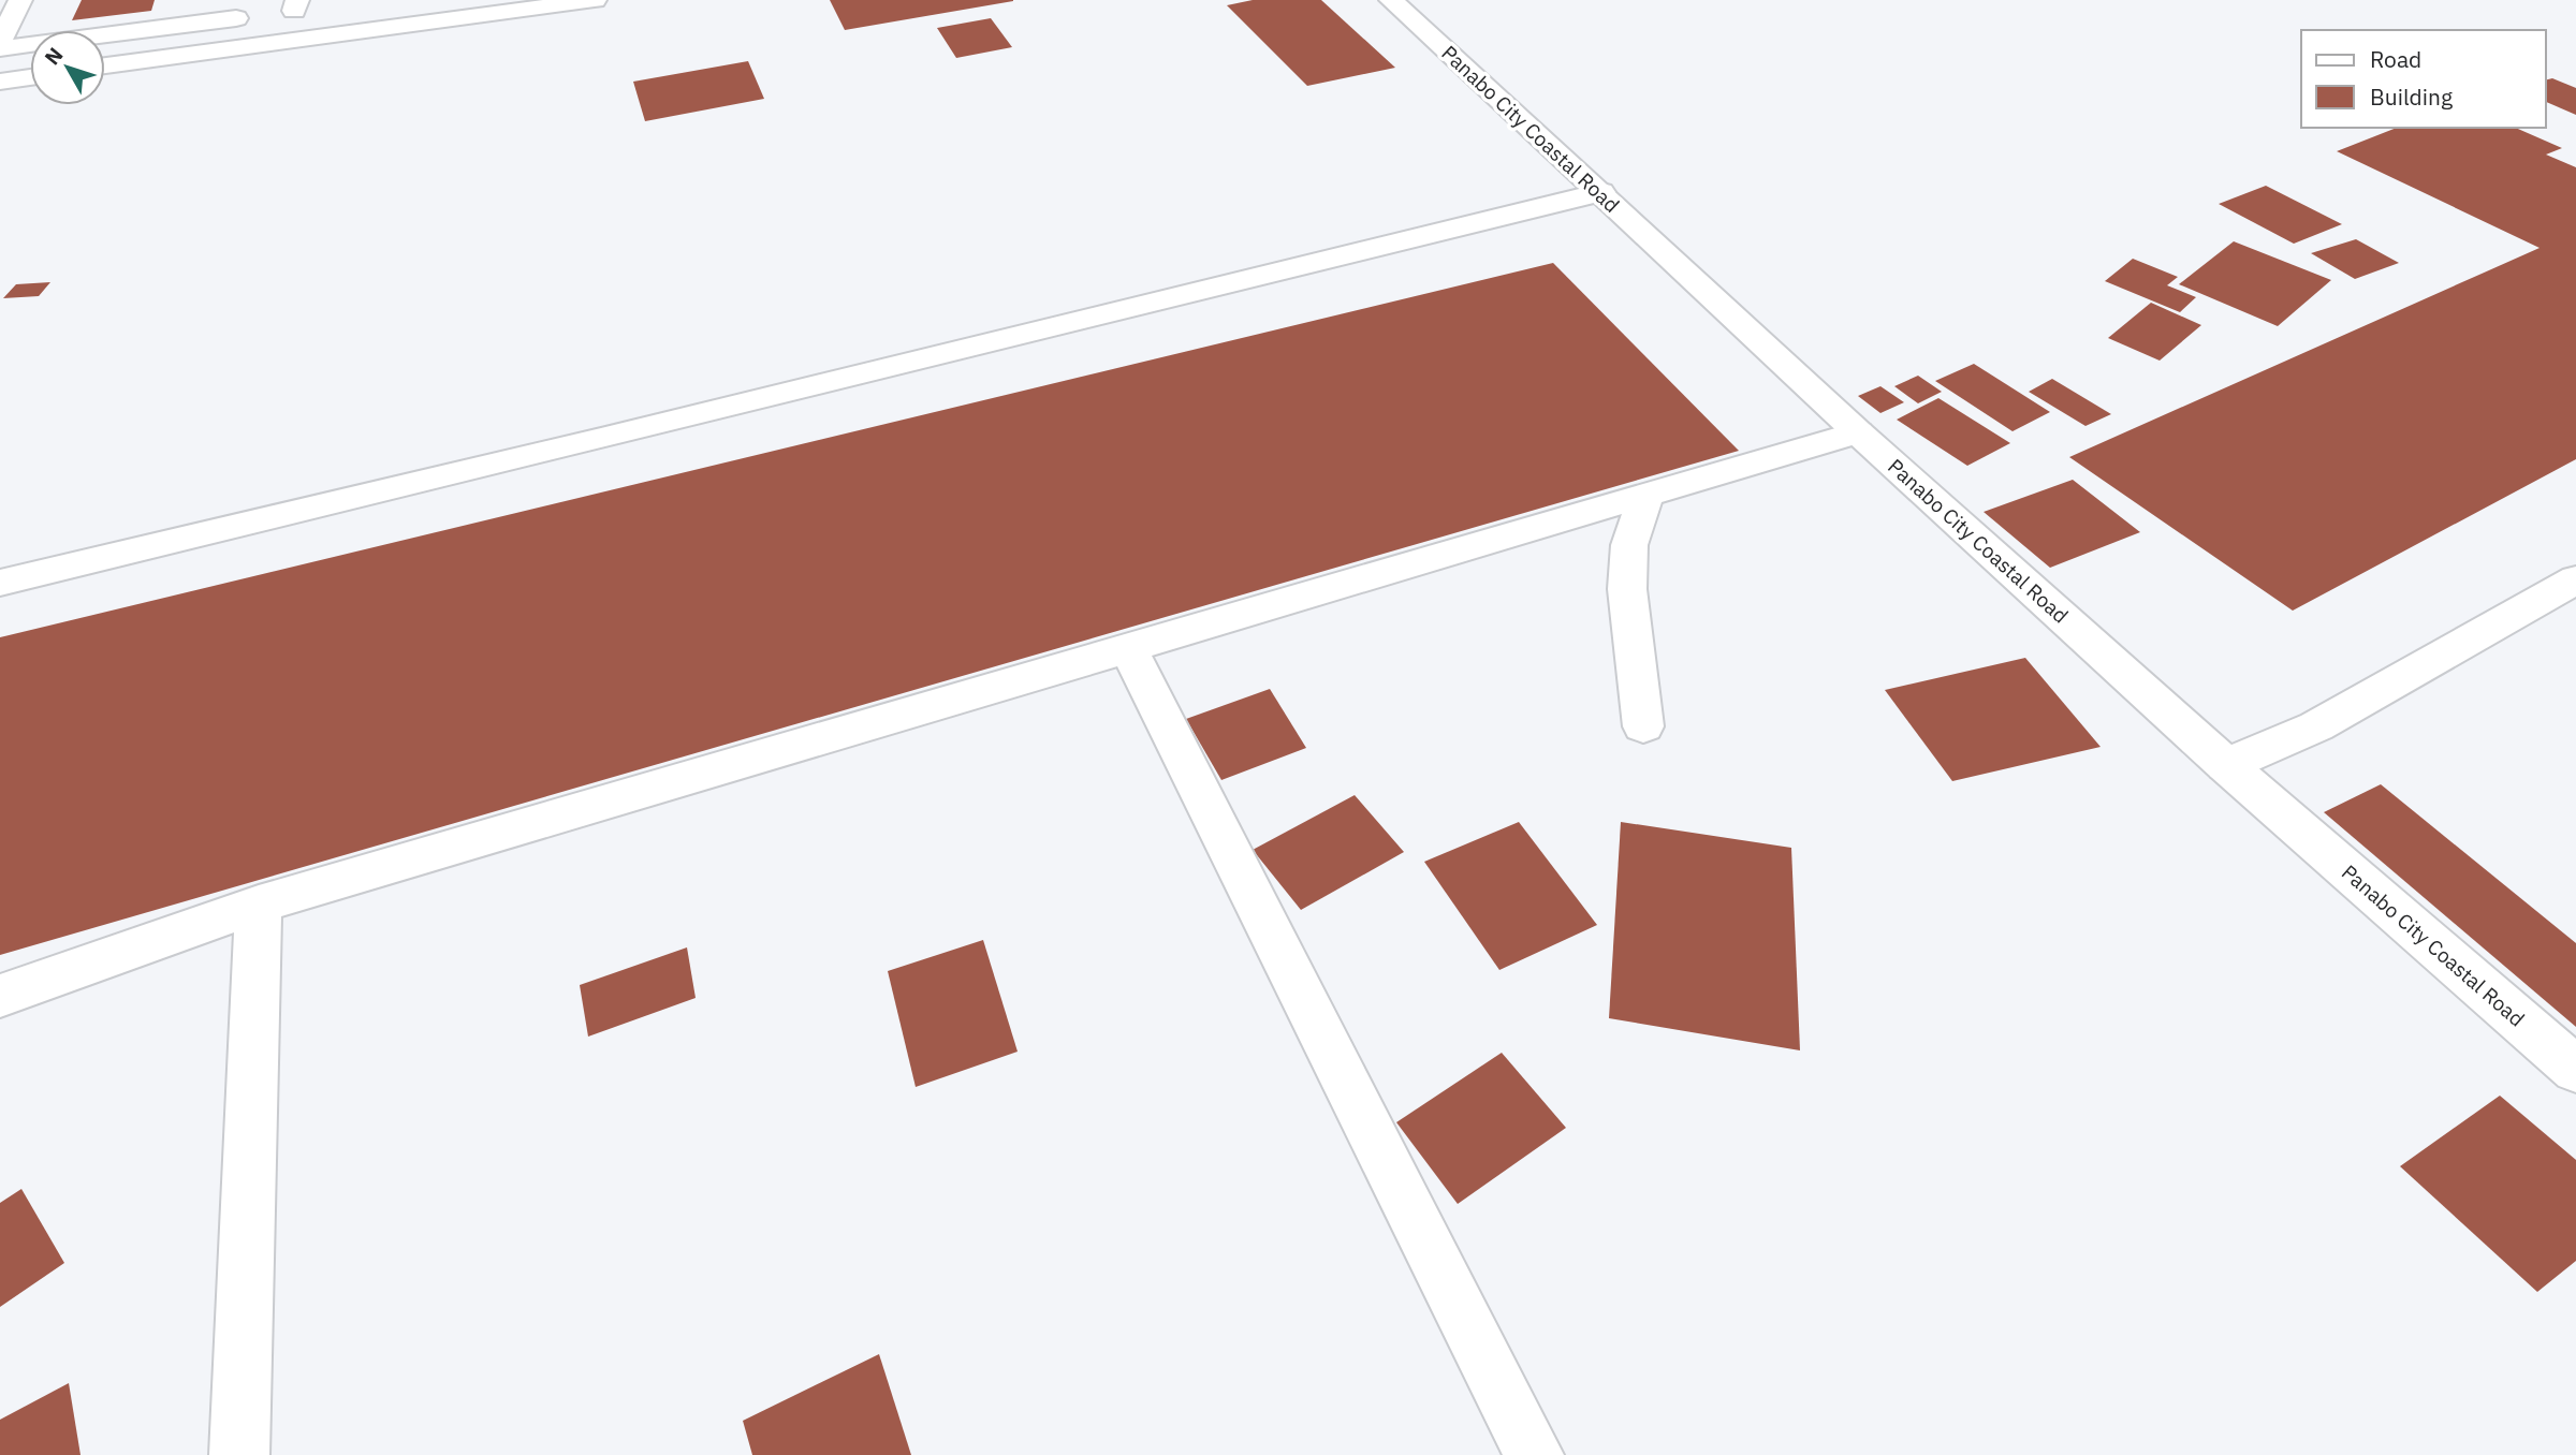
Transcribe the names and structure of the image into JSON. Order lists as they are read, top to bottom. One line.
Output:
{"streets":{"street":["Panabo City Coastal Road"]},"legend":["Road","Building"],"north":"top left"}
